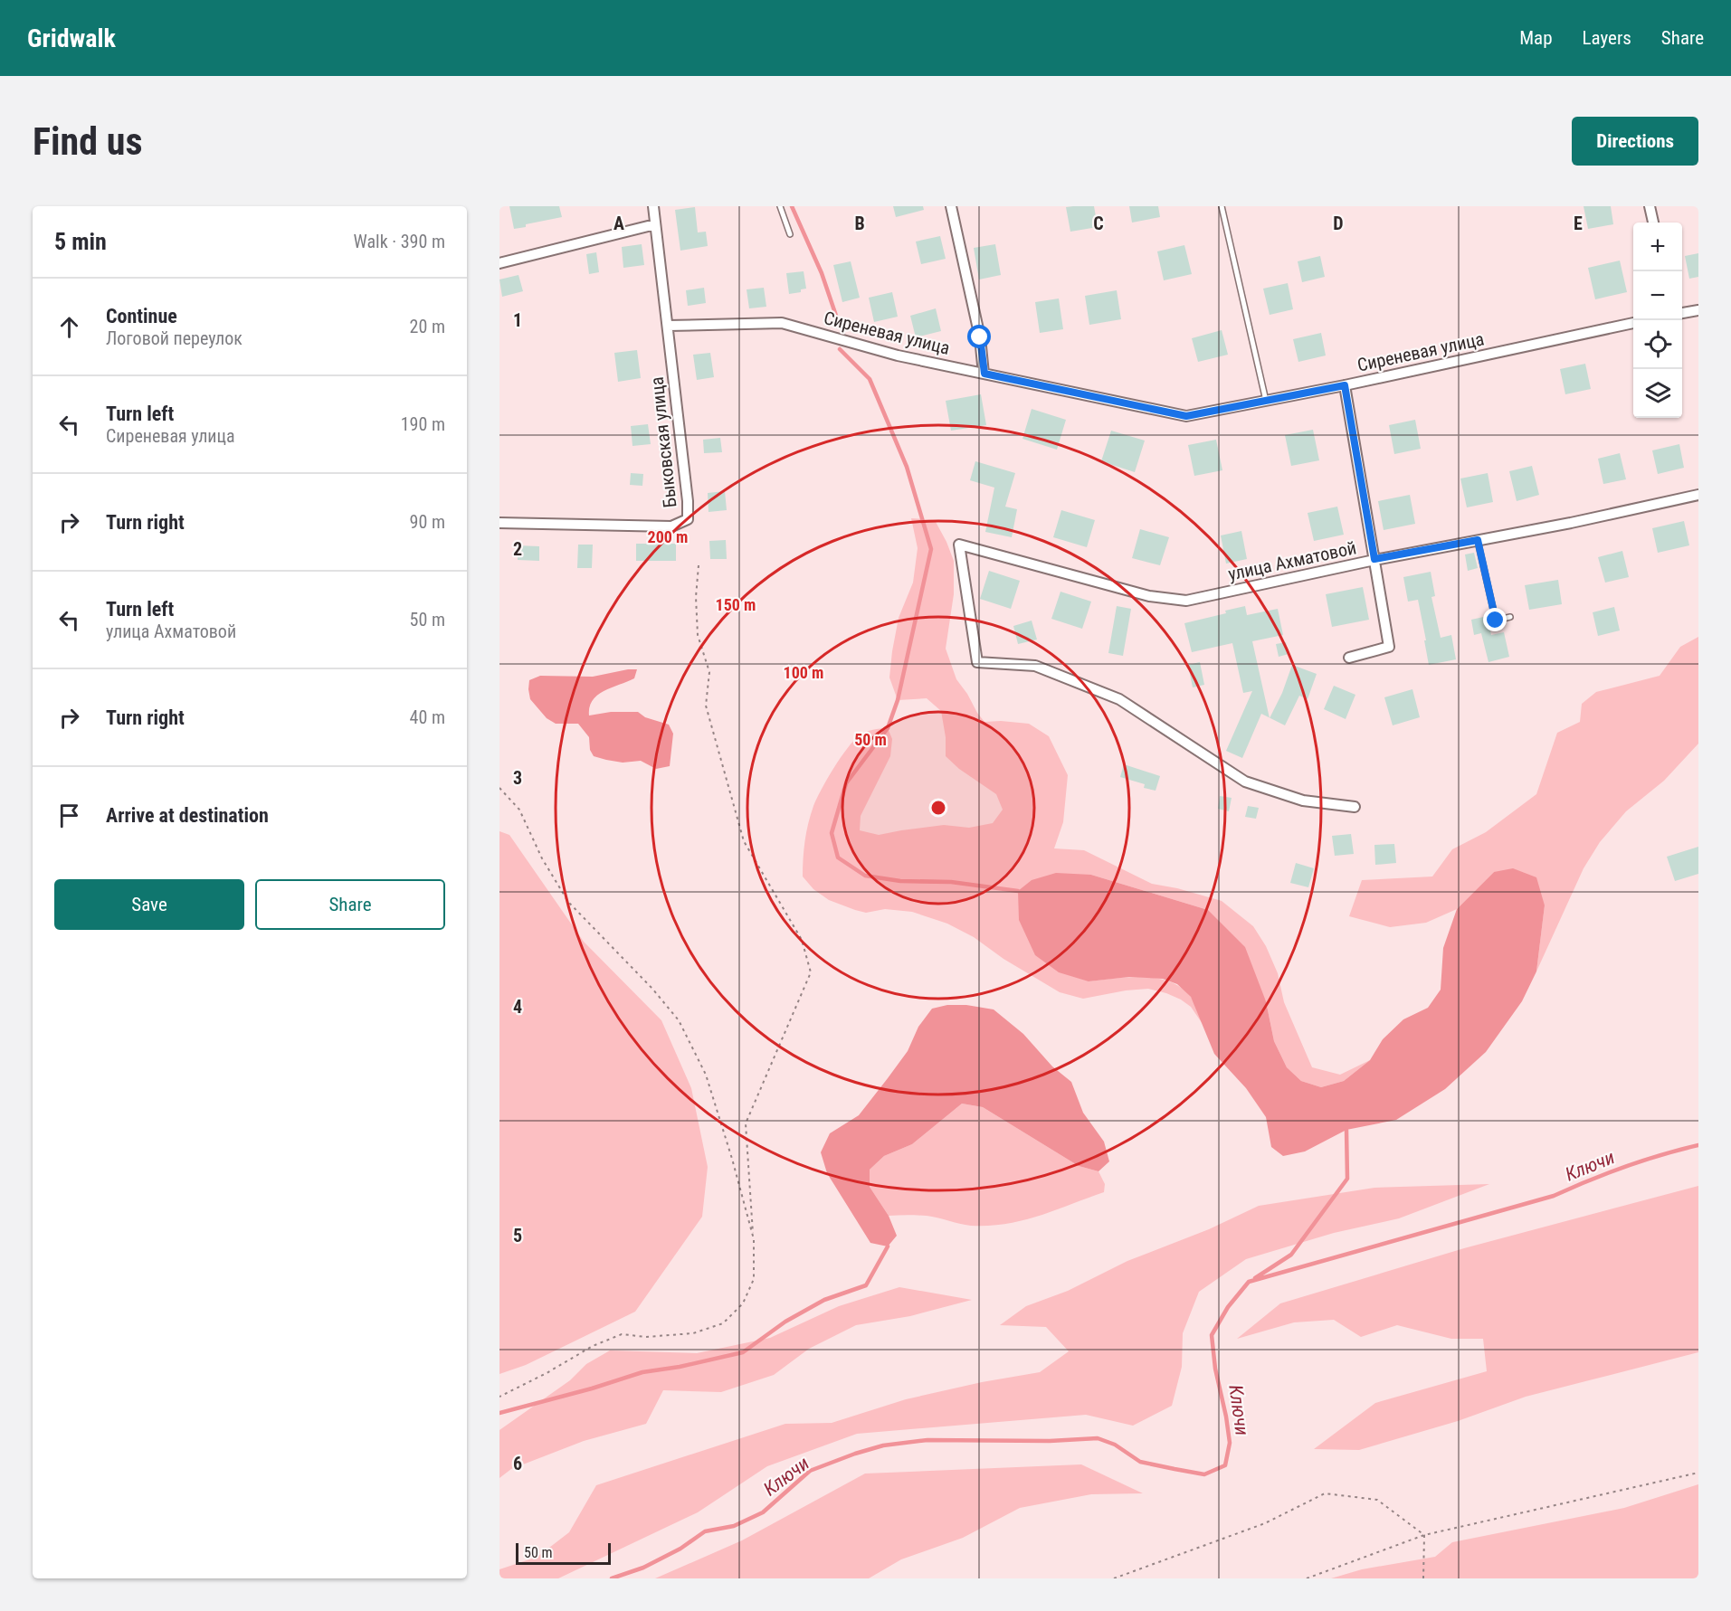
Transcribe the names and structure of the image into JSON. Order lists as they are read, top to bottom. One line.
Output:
{"streets":{"street":["Сиреневая улица","Быковская улица","улица Ахматовой"]},"crossings":[["Сиреневая улица","Быковская улица"]],"water":["Ключи"],"scale_bar":"50 m","page":{"header":"Gridwalk","nav":["Map","Layers","Share"],"buttons":["Directions",["Save","Share"]],"title":"Find us","heading":["5 min","Walk · 390 m"],"map_buttons":["+","−"],"list":[["Continue","Логовой переулок","20 m"],["Turn left","Сиреневая улица","190 m"],["Turn right","90 m"],["Turn left","улица Ахматовой","50 m"],["Turn right","40 m"],"Arrive at destination"],"scale":"50 m"},"grid":{"columns":["A","B","C","D","E"],"rows":["1","2","3","4","5","6"]},"rings":["200 m","150 m","100 m","50 m"]}
